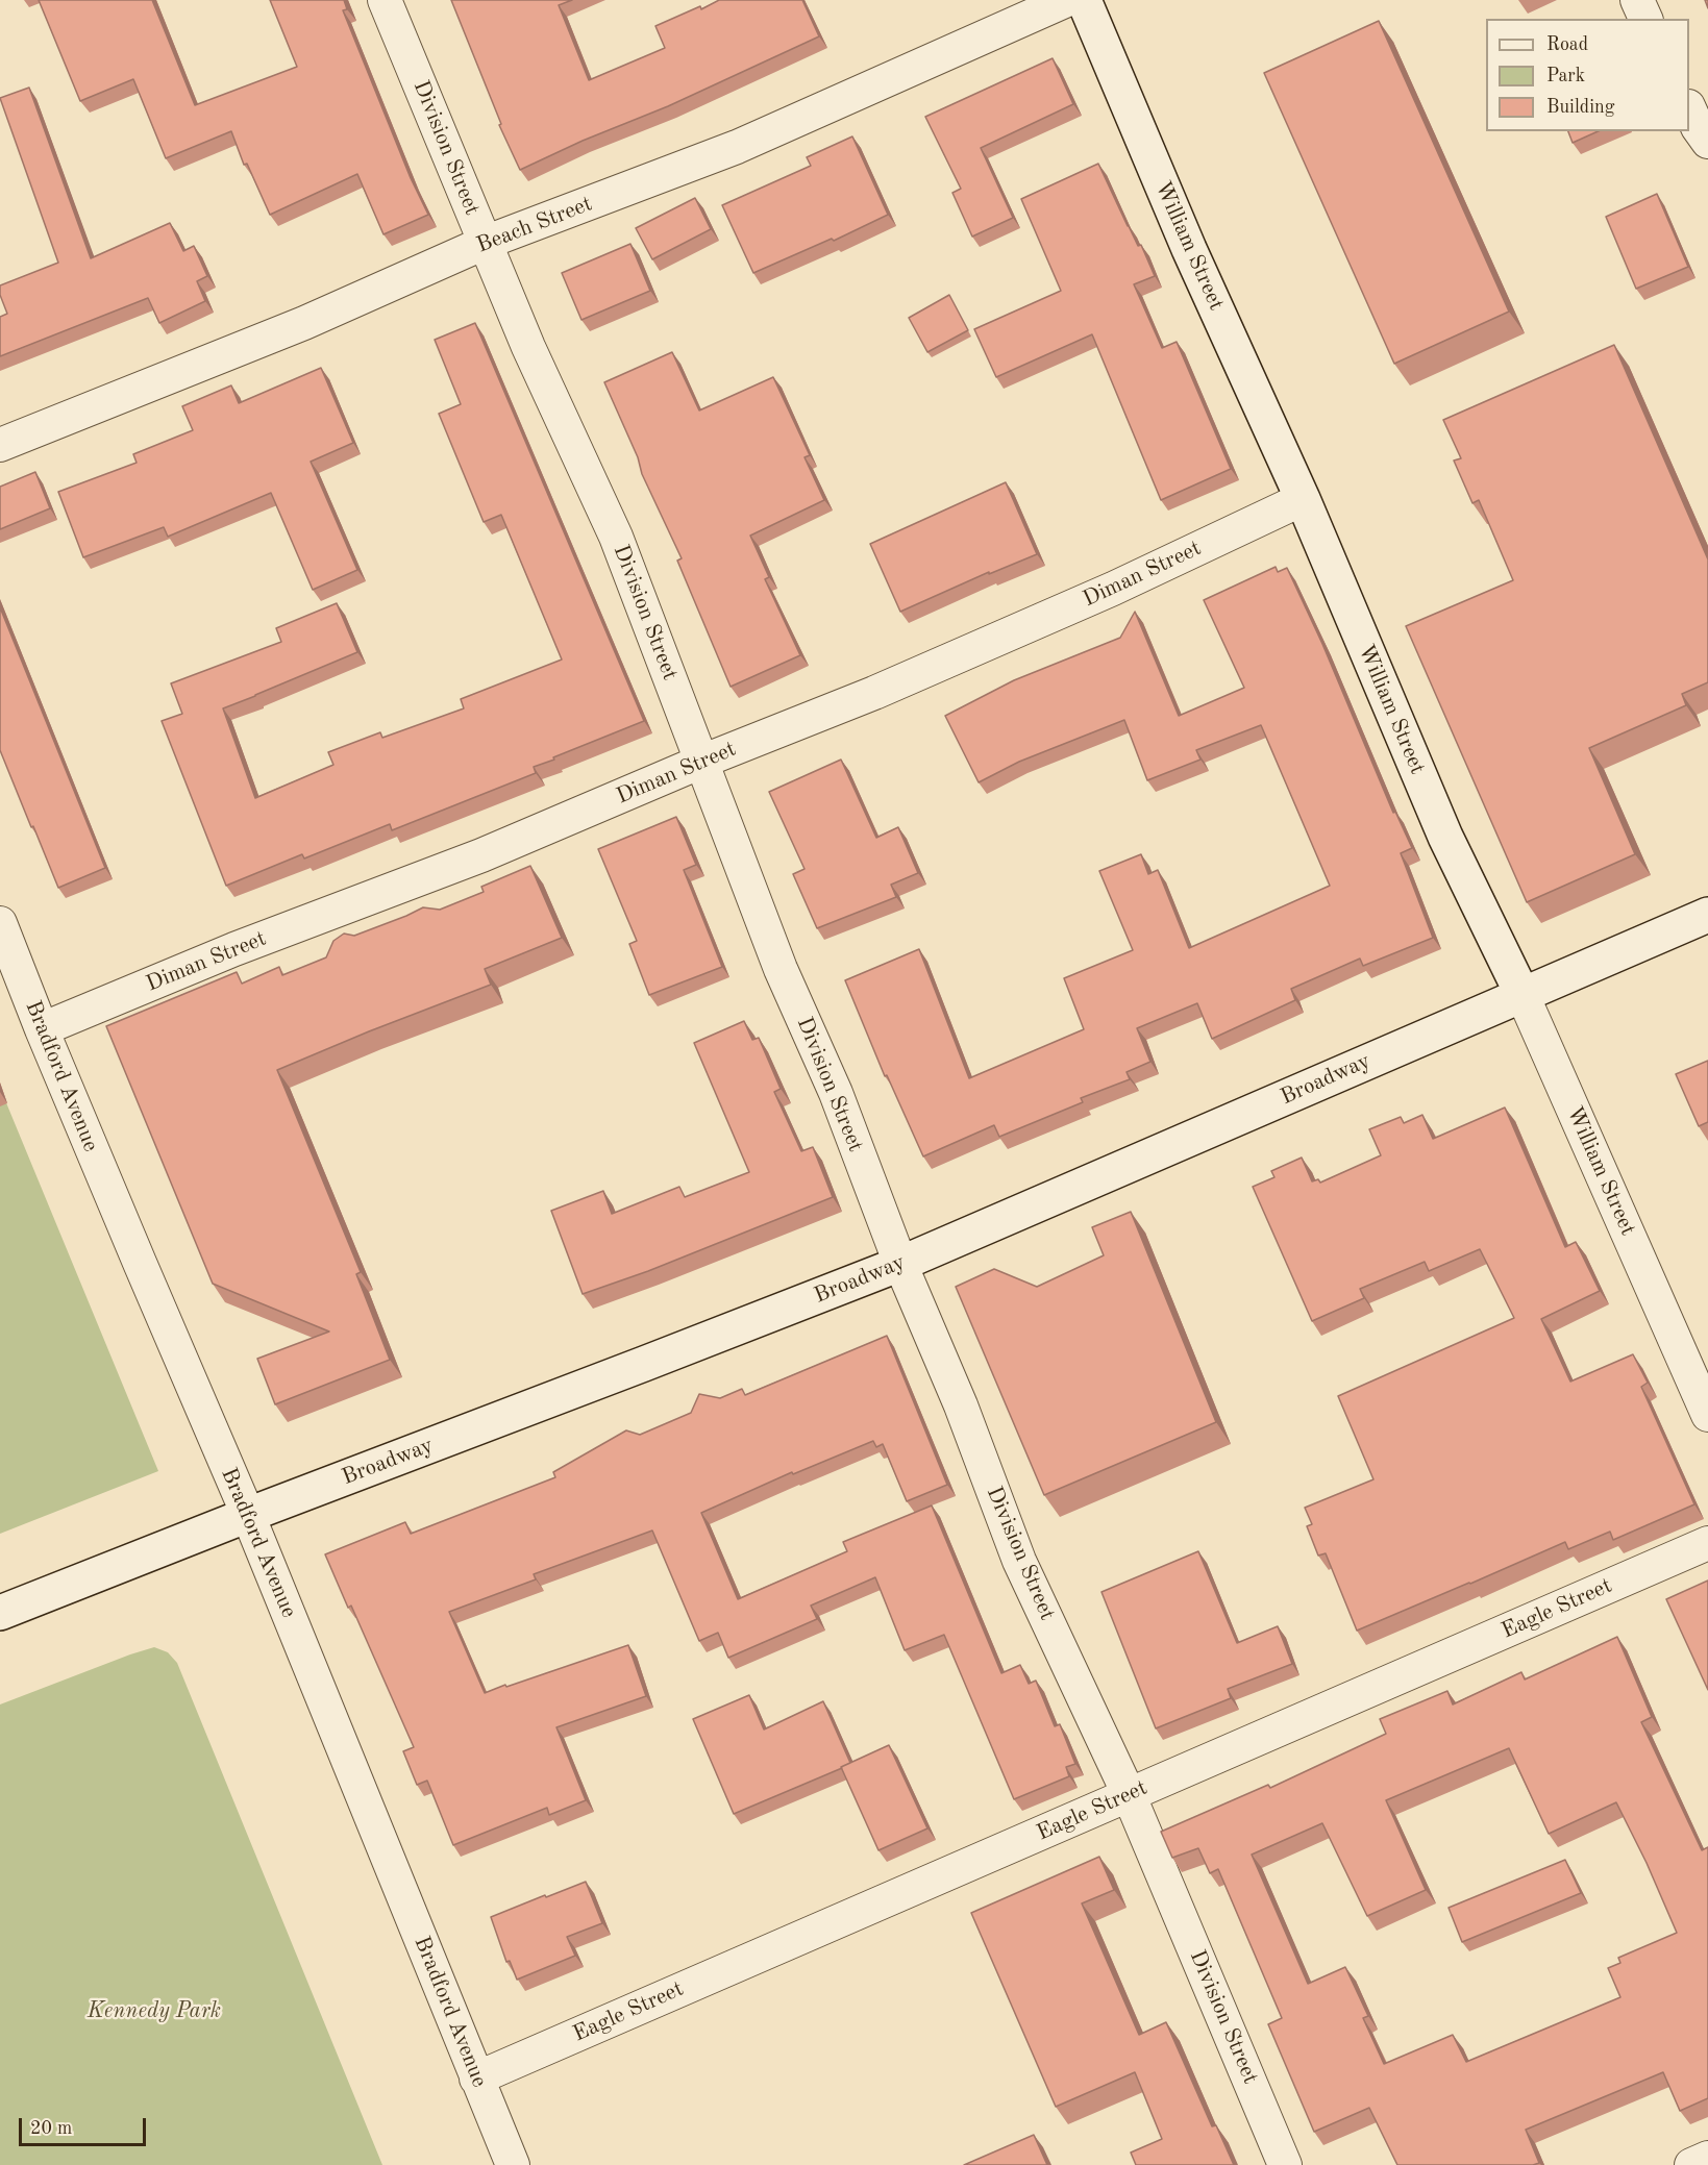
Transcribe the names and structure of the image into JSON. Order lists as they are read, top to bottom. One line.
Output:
{"streets":{"main road":["William Street","Broadway"],"street":["Division Street","Beach Street","Diman Street","Bradford Avenue","Eagle Street"]},"crossings":[["Division Street","Beach Street"],["Division Street","Diman Street"],["Division Street","Broadway"],["Division Street","Eagle Street"],["William Street","Diman Street"],["William Street","Broadway"],["Diman Street","Bradford Avenue"],["Bradford Avenue","Broadway"],["Bradford Avenue","Eagle Street"]],"parks":["Kennedy Park"],"legend":["Road","Park","Building"],"scale_bar":"20 m"}
